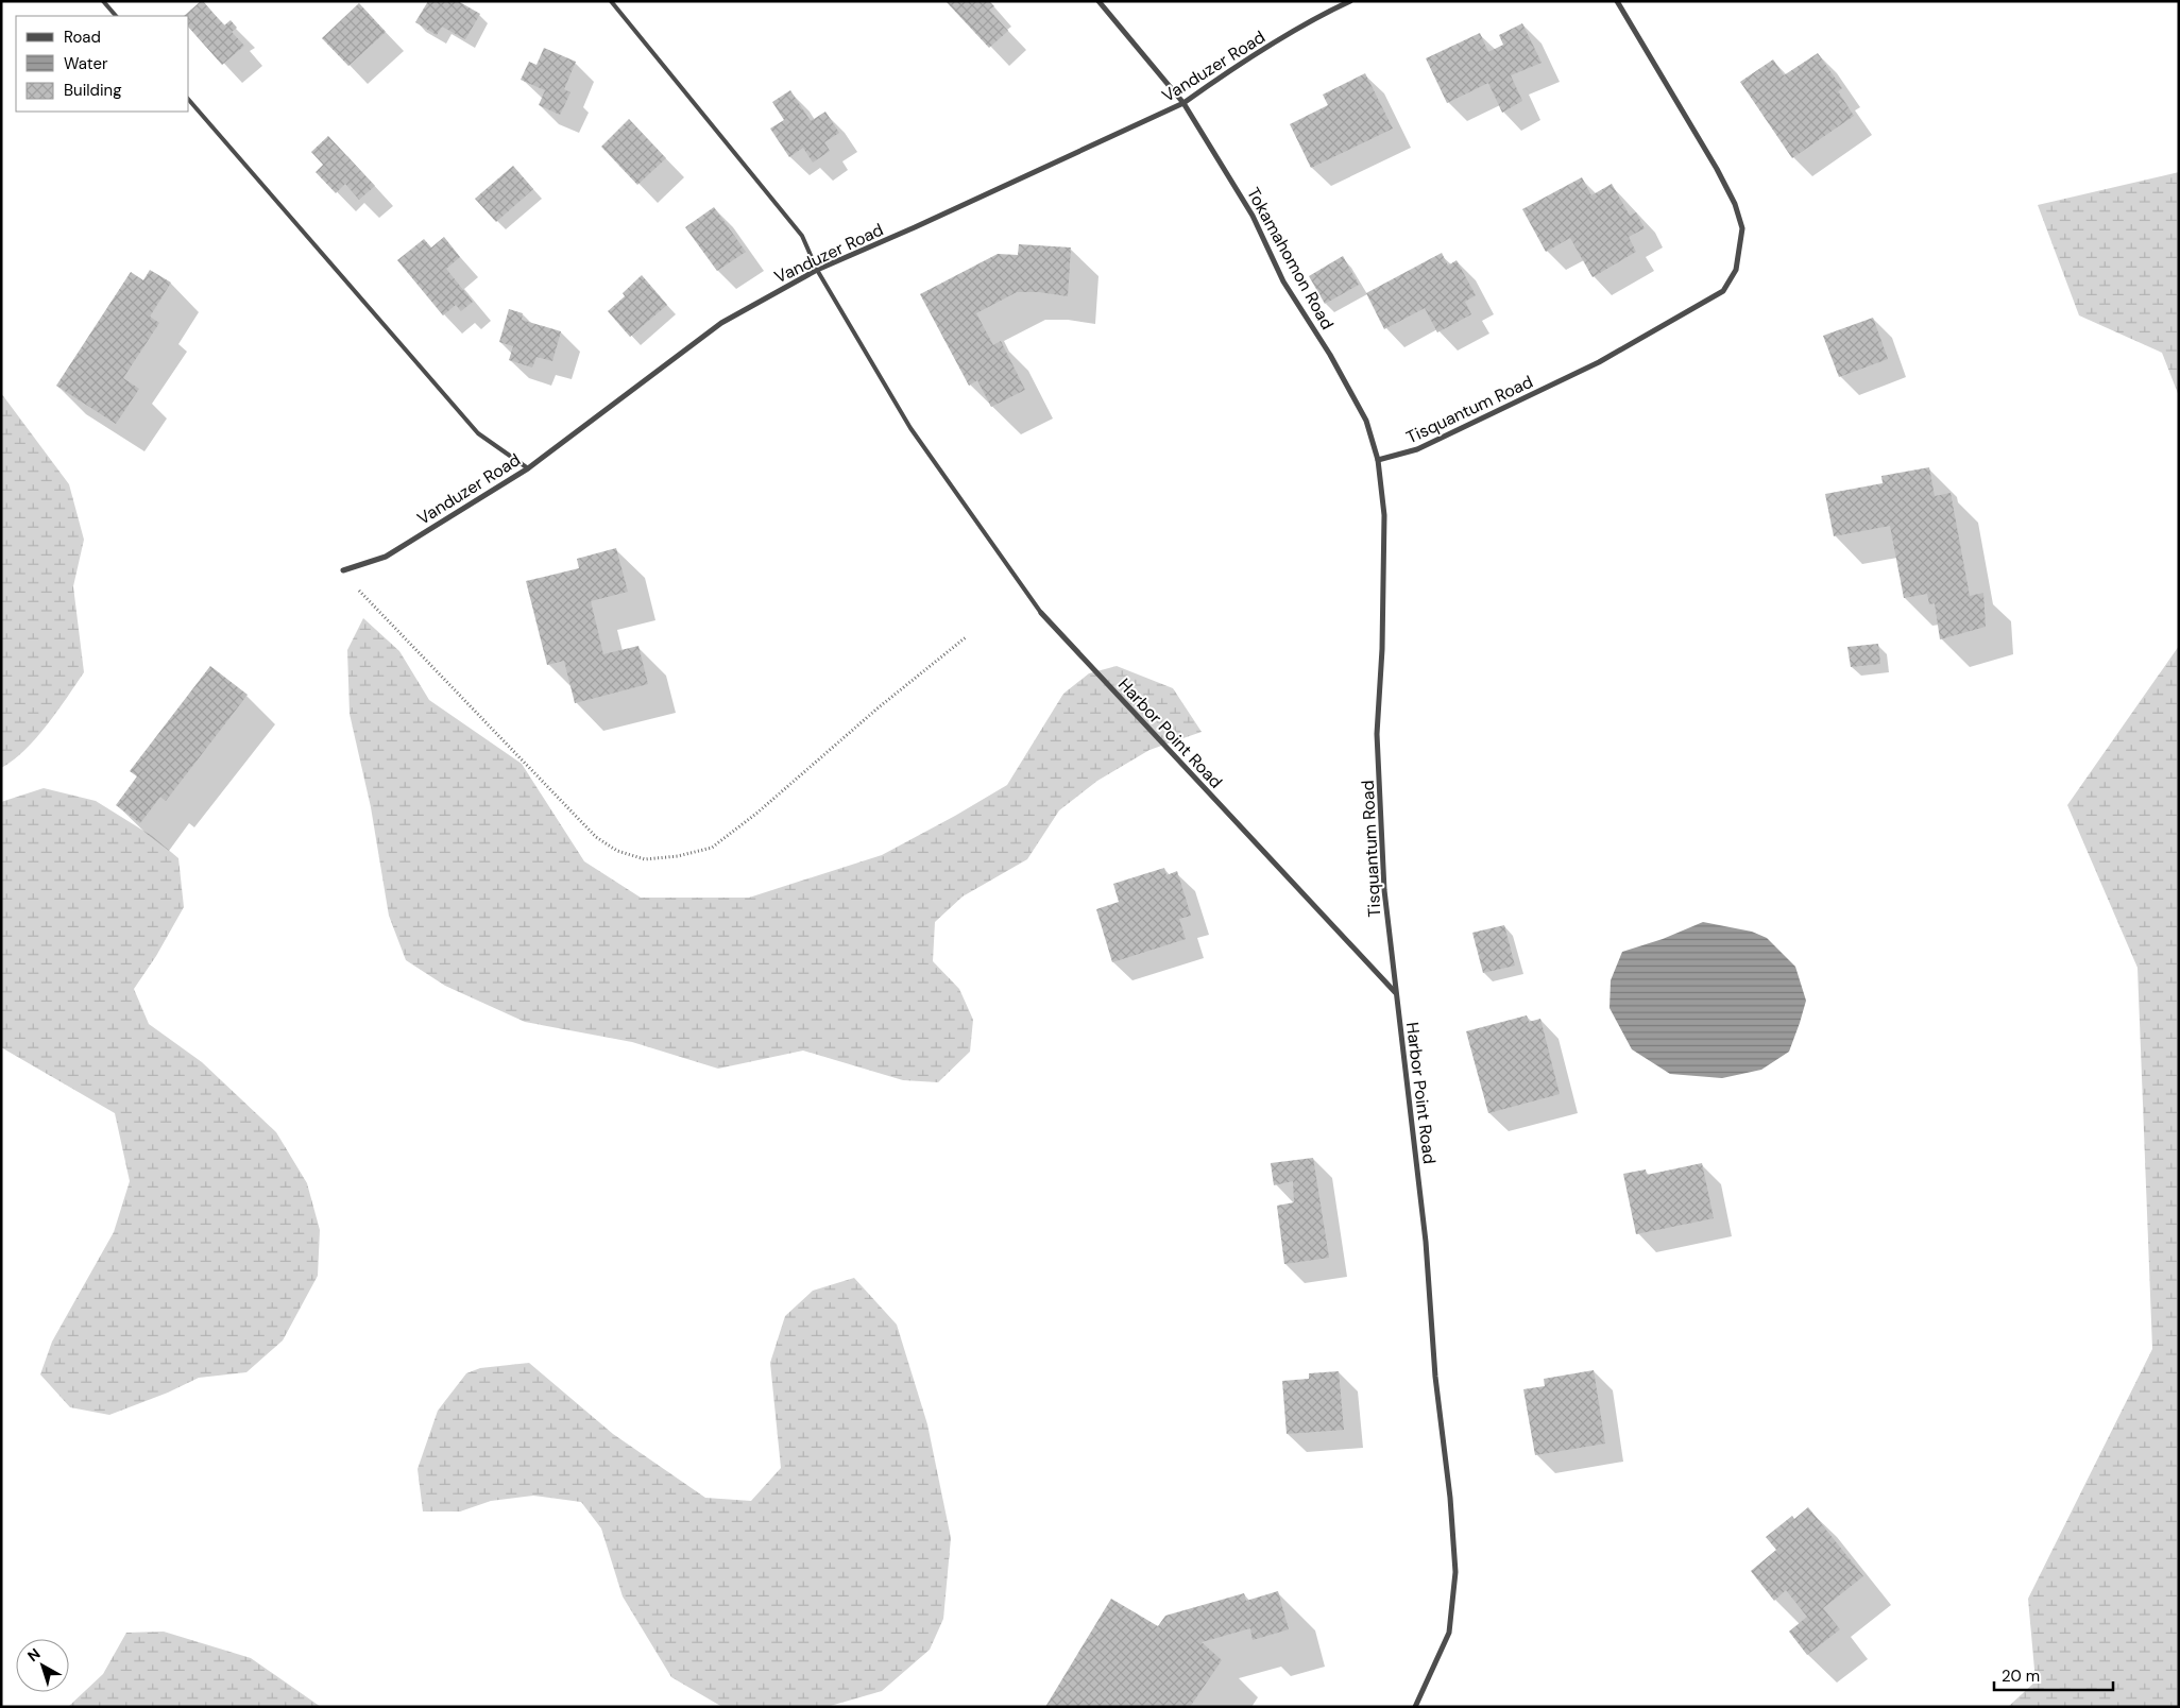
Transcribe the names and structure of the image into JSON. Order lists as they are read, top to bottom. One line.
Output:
{"streets":{"street":["Vanduzer Road","Tokamahomon Road","Tisquantum Road","Harbor Point Road"]},"crossings":[["Vanduzer Road","Tokamahomon Road"],["Tokamahomon Road","Tisquantum Road"],["Tisquantum Road","Harbor Point Road"]],"legend":["Road","Water","Building"],"scale_bar":"20 m","north":"top left"}
